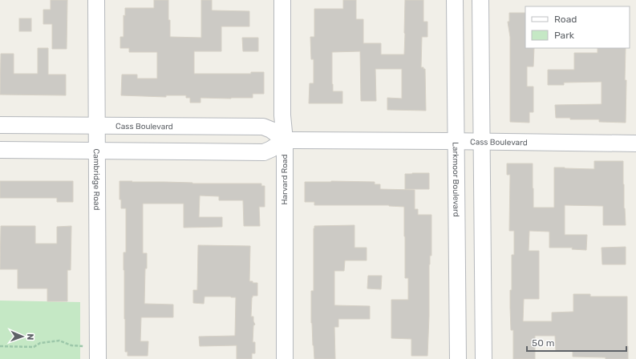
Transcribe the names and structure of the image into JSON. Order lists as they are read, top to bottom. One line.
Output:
{"streets":{"street":["Cass Boulevard","Cambridge Road","Harvard Road","Larkmoor Boulevard"]},"crossings":[["Cass Boulevard","Cambridge Road"],["Cass Boulevard","Harvard Road"],["Cass Boulevard","Larkmoor Boulevard"]],"legend":["Road","Park"],"scale_bar":"50 m","north":"right"}
